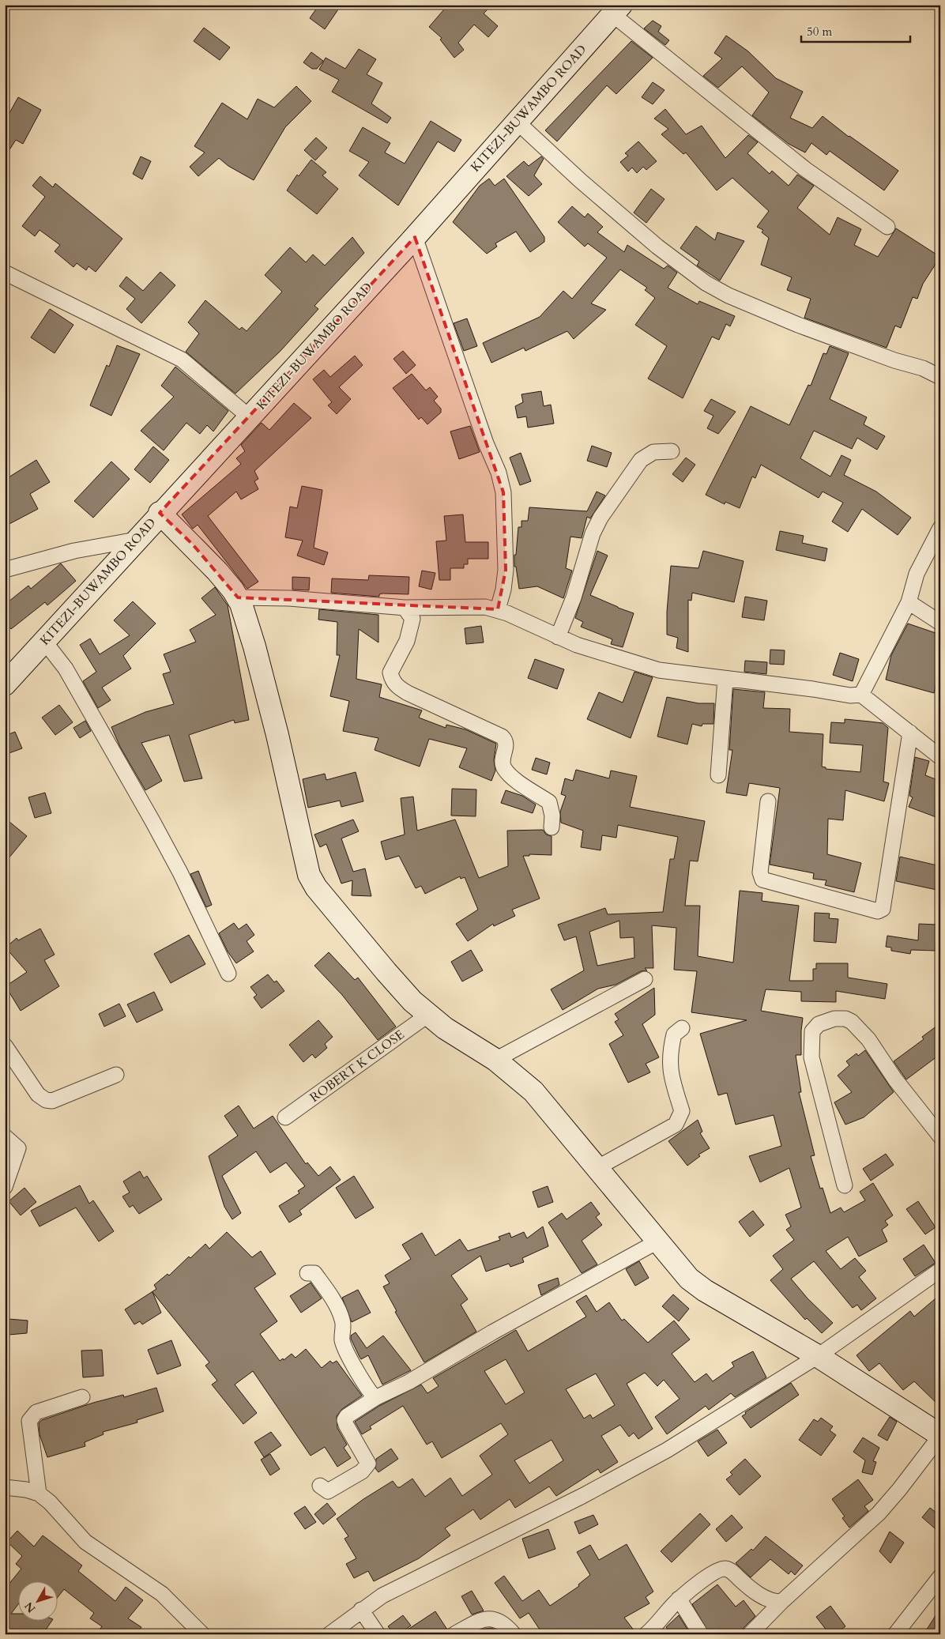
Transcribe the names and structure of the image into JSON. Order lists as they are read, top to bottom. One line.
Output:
{"streets":{"street":["KITEZI-BUWAMBO ROAD","ROBERT K CLOSE"]},"scale_bar":"50 m","north":"bottom left"}
